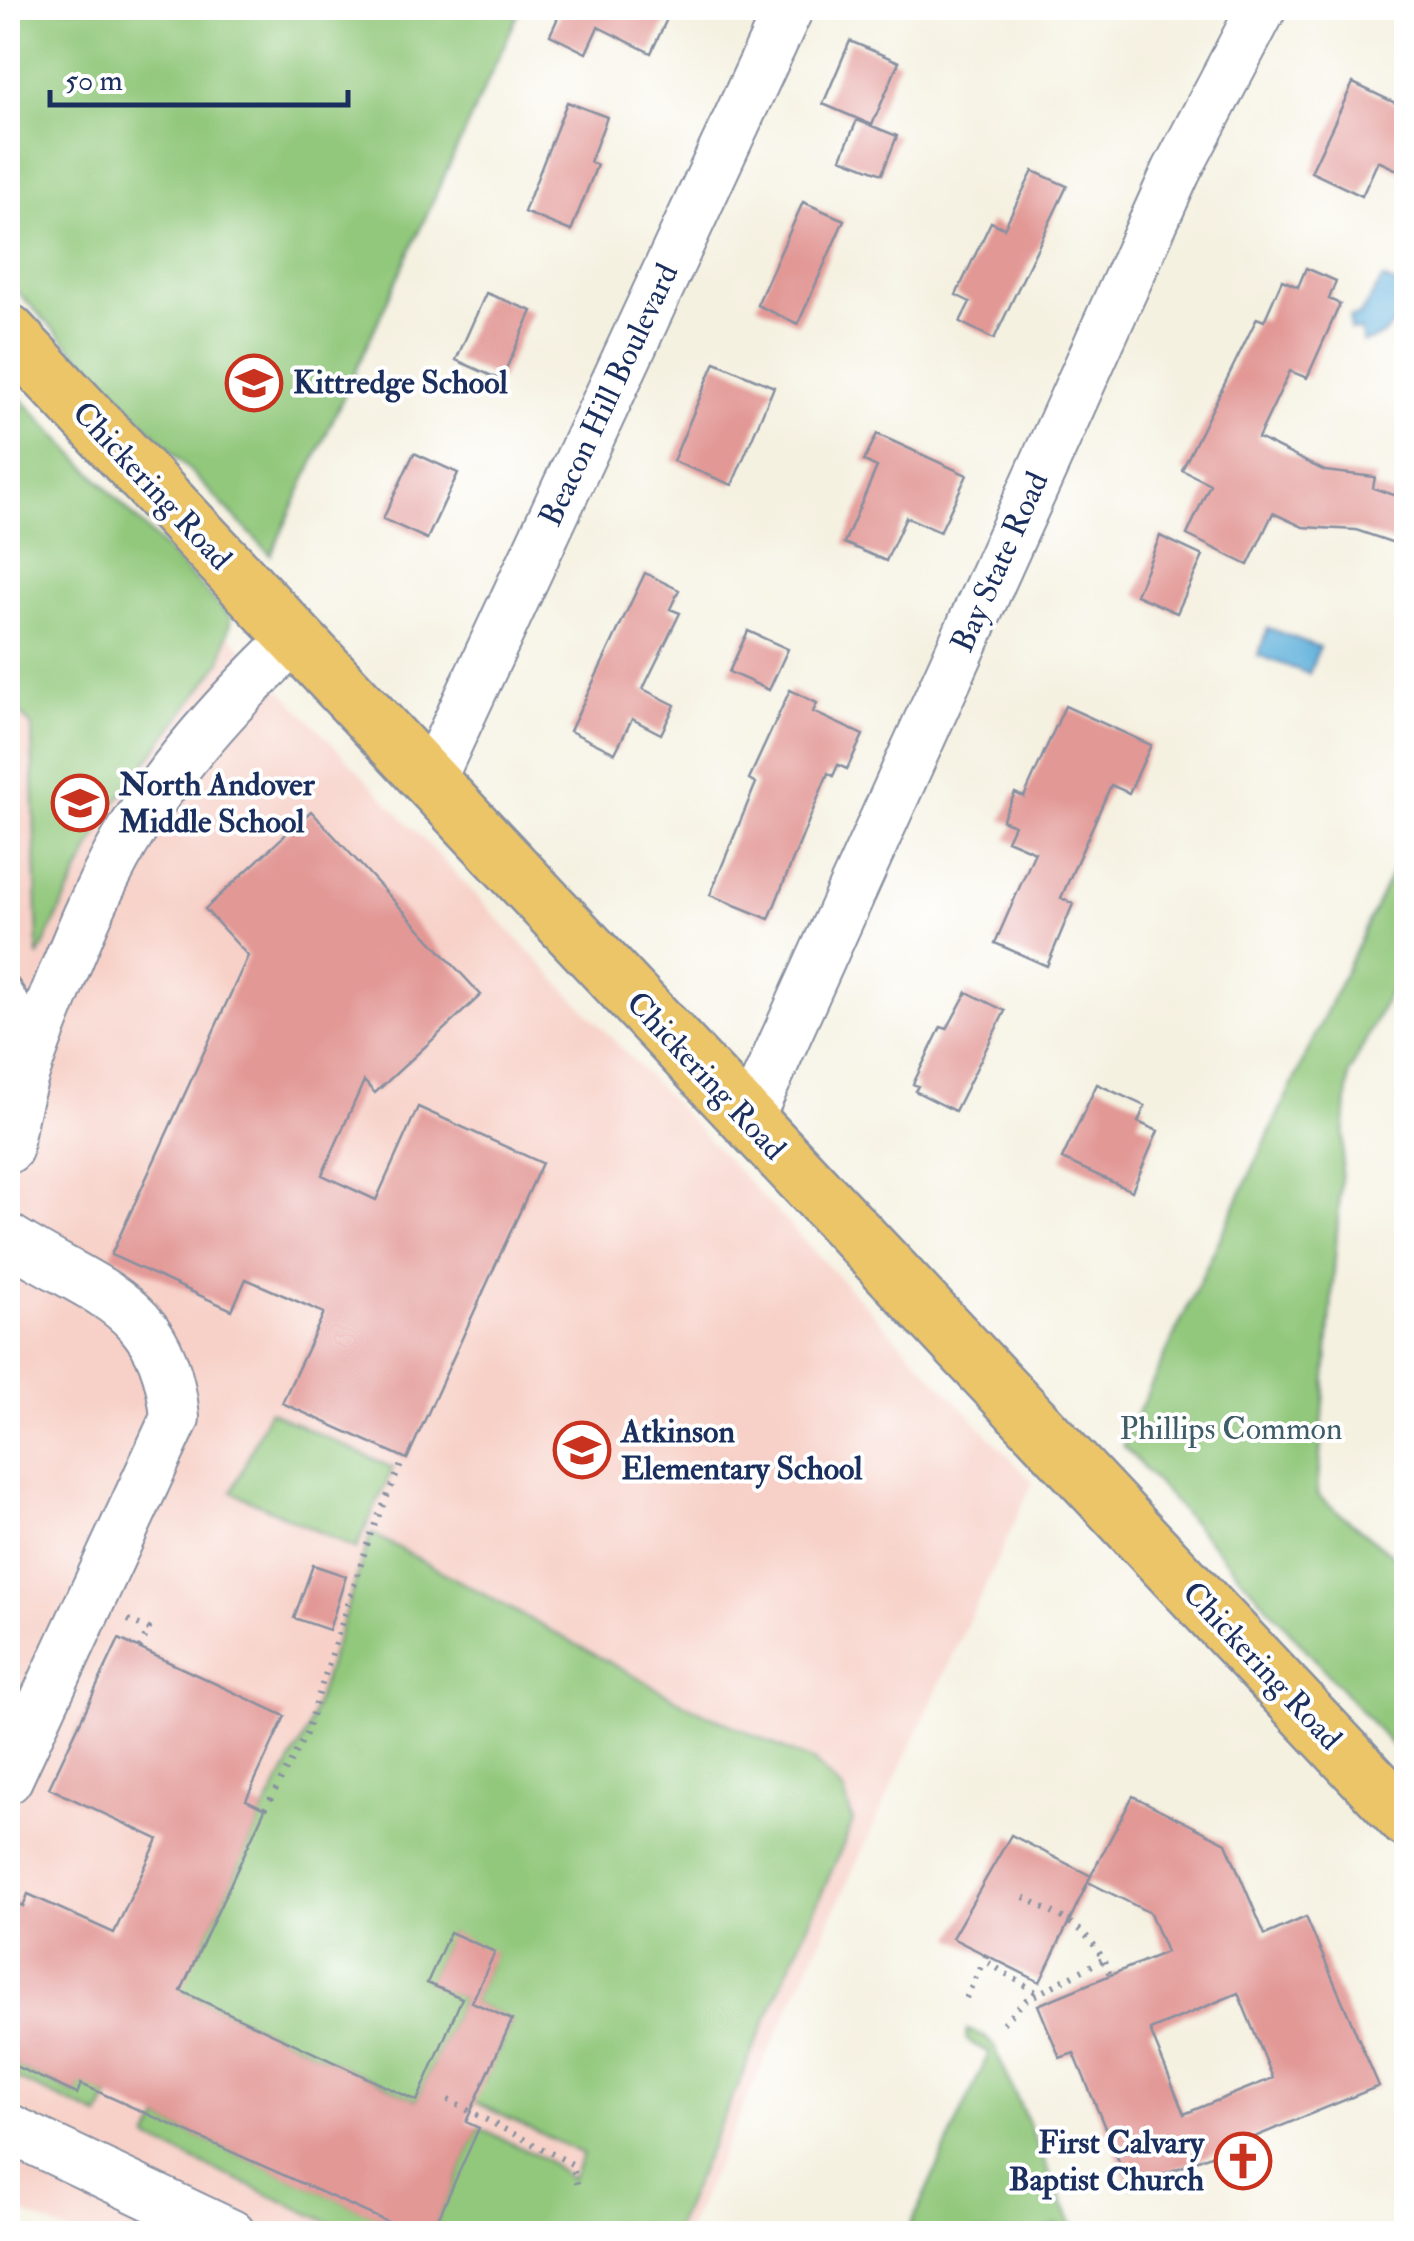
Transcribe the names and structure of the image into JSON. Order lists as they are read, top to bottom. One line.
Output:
{"streets":{"main road":["Chickering Road"],"street":["Beacon Hill Boulevard","Bay State Road"]},"crossings":[["Beacon Hill Boulevard","Chickering Road"],["Chickering Road","Bay State Road"]],"parks":["Phillips Common"],"places":{"school or university":["Kittredge School","North Andover Middle School","Atkinson Elementary School"],"church":["First Calvary Baptist Church"]},"scale_bar":"50 m"}
